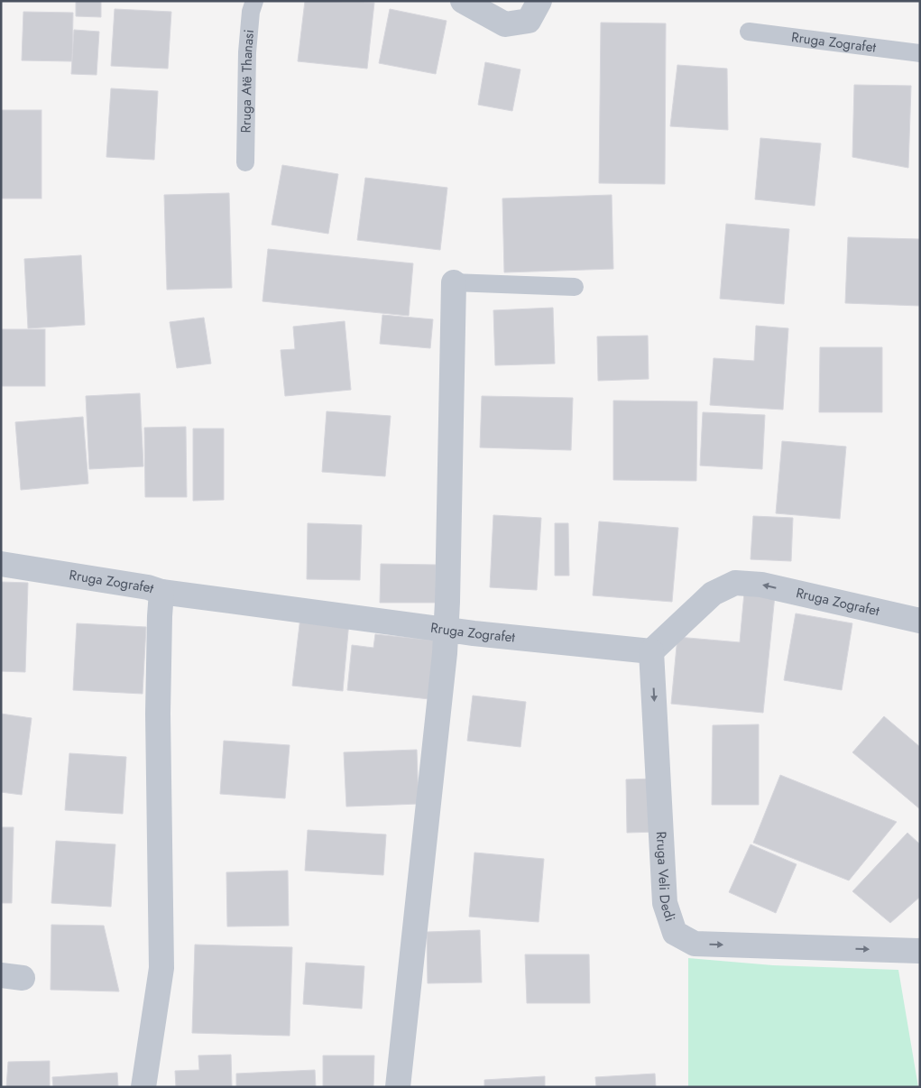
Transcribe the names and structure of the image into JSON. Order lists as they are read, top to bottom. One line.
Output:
{"streets":{"street":["Rruga Zografet","Rruga Veli Dedi"],"lane":["Rruga Atë Thanasi"]},"crossings":[["Rruga Zografet","Rruga Veli Dedi"]]}
